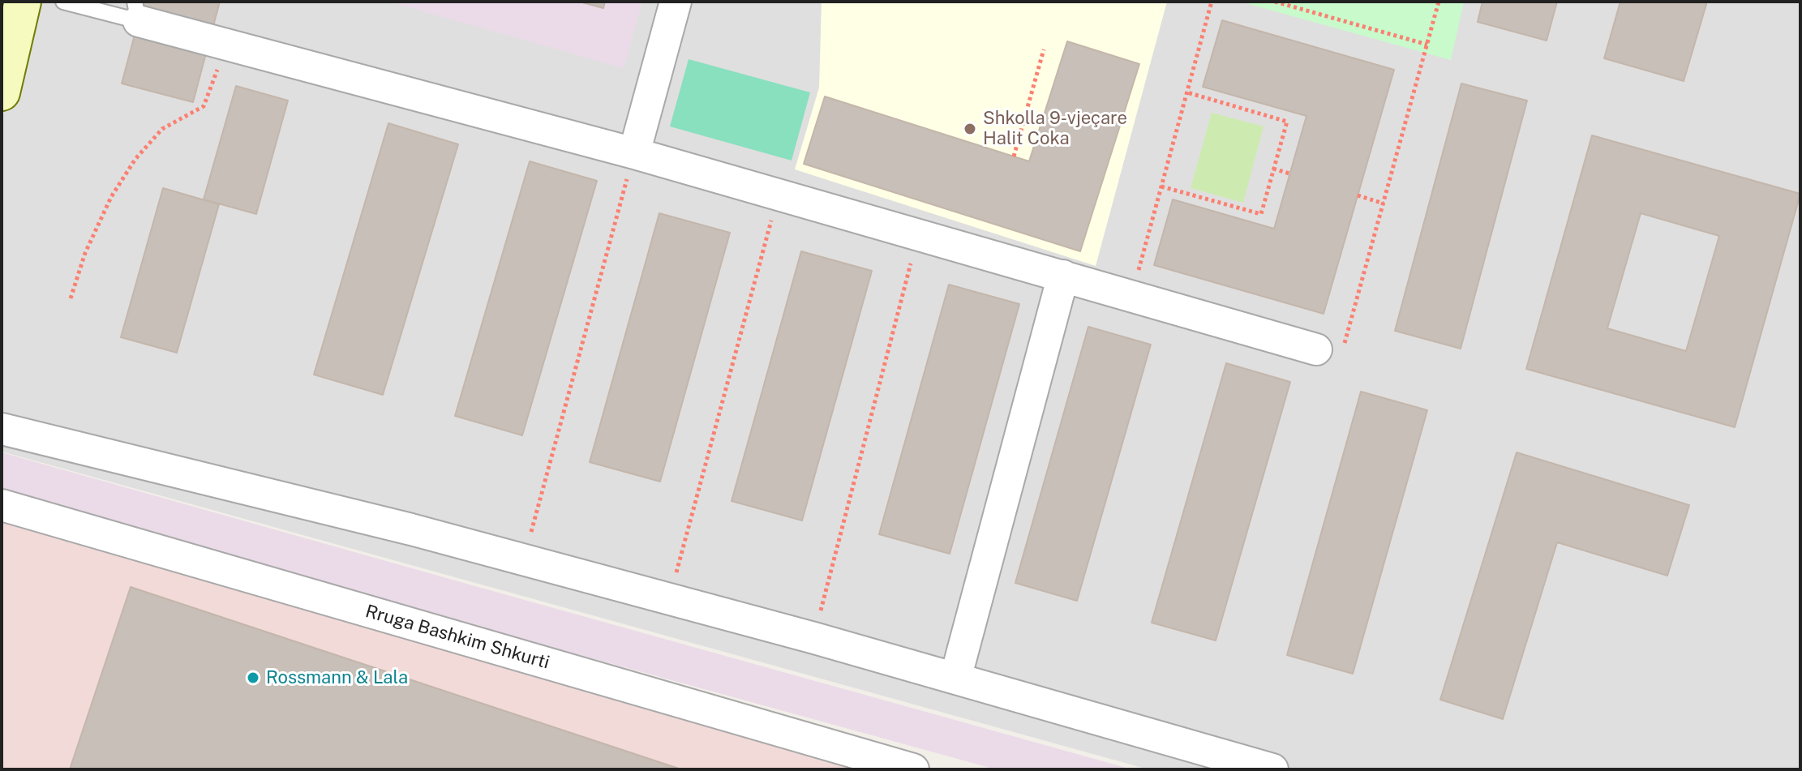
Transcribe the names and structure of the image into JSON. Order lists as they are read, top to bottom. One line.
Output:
{"streets":{"street":["Rruga Bashkim Shkurti"]},"places":["Shkolla 9-vjeçare Halit Coka","Rossmann & Lala"]}
